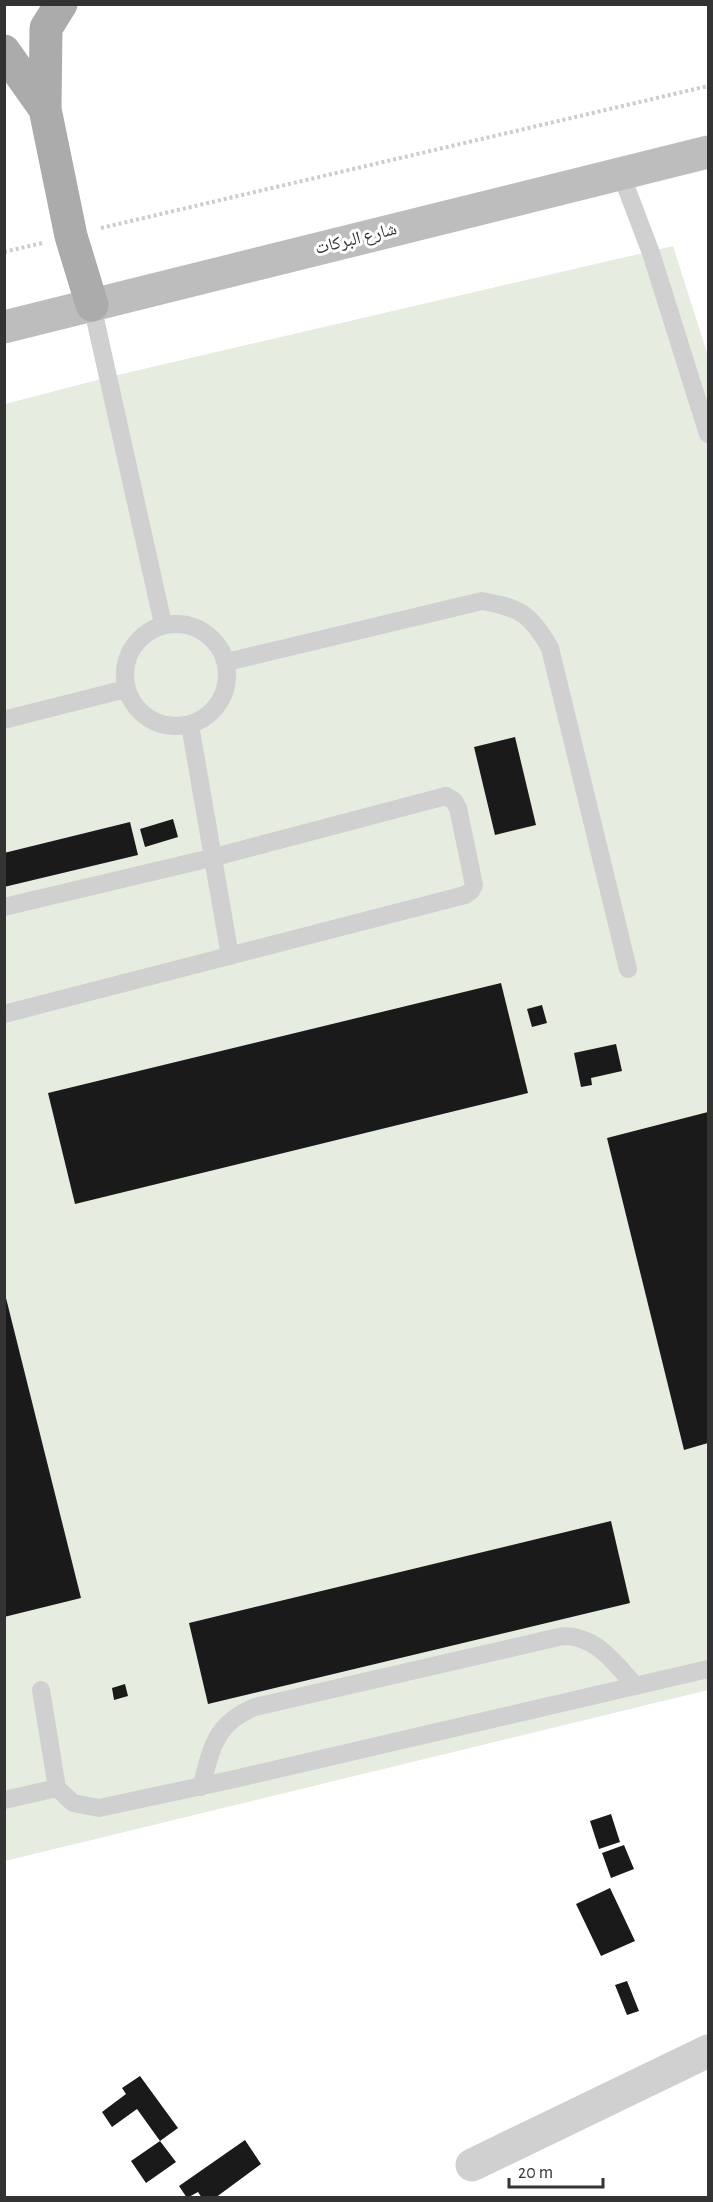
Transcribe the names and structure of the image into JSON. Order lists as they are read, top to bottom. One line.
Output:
{"streets":{"street":["شارع البركات"]},"scale_bar":"20 m"}
